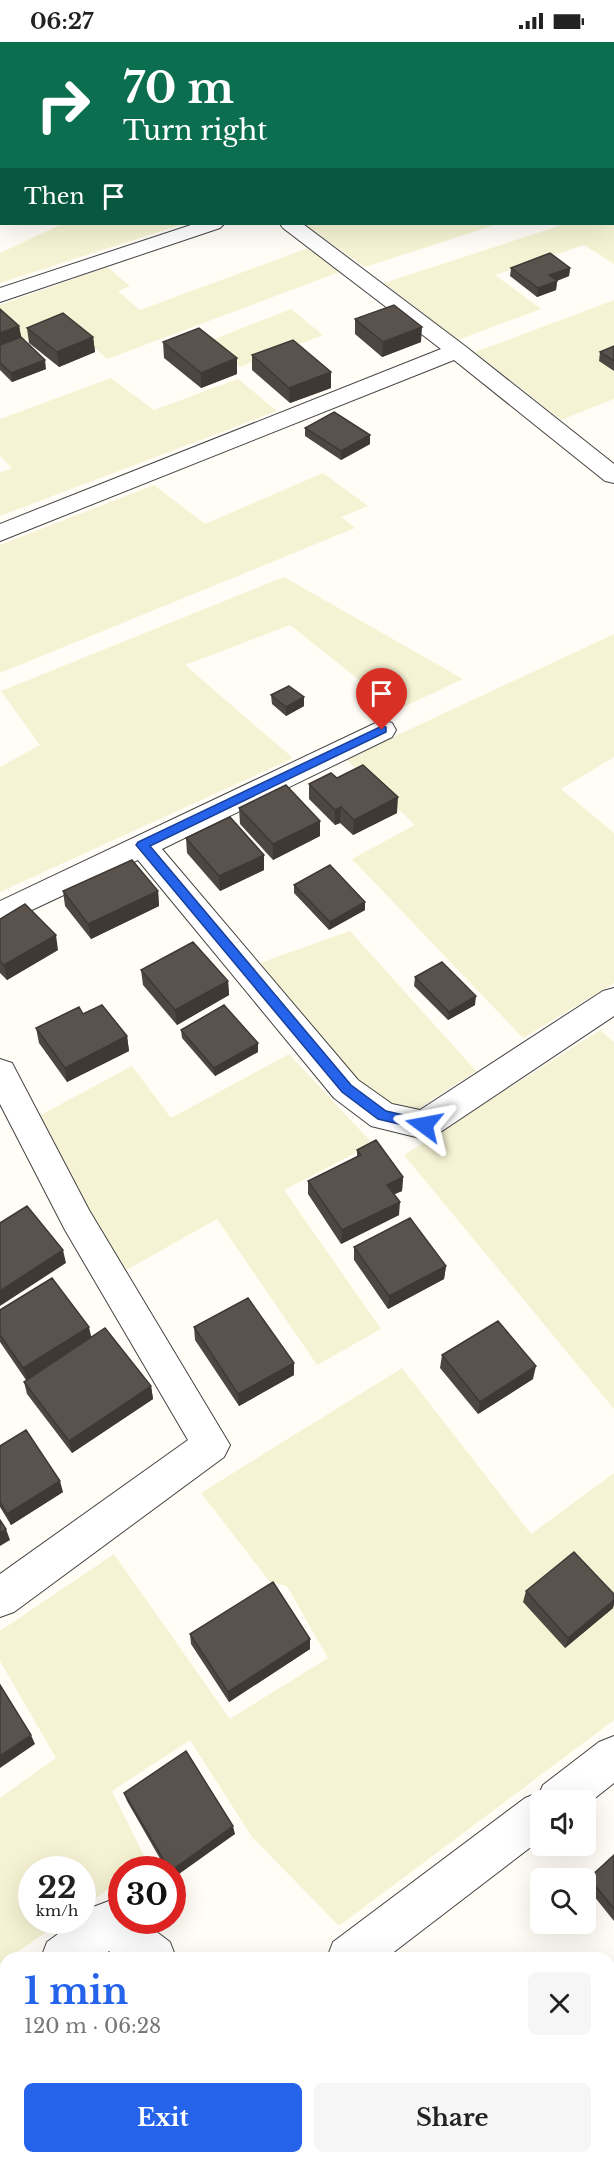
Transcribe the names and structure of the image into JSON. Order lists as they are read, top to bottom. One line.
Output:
{"page":{"status":"06:27","turn":["70 m","Turn right"],"then":"Then","speed":"22 km/h","limit":"30","heading":["1 min","120 m · 06:28"],"buttons":["Exit","Share"]}}
